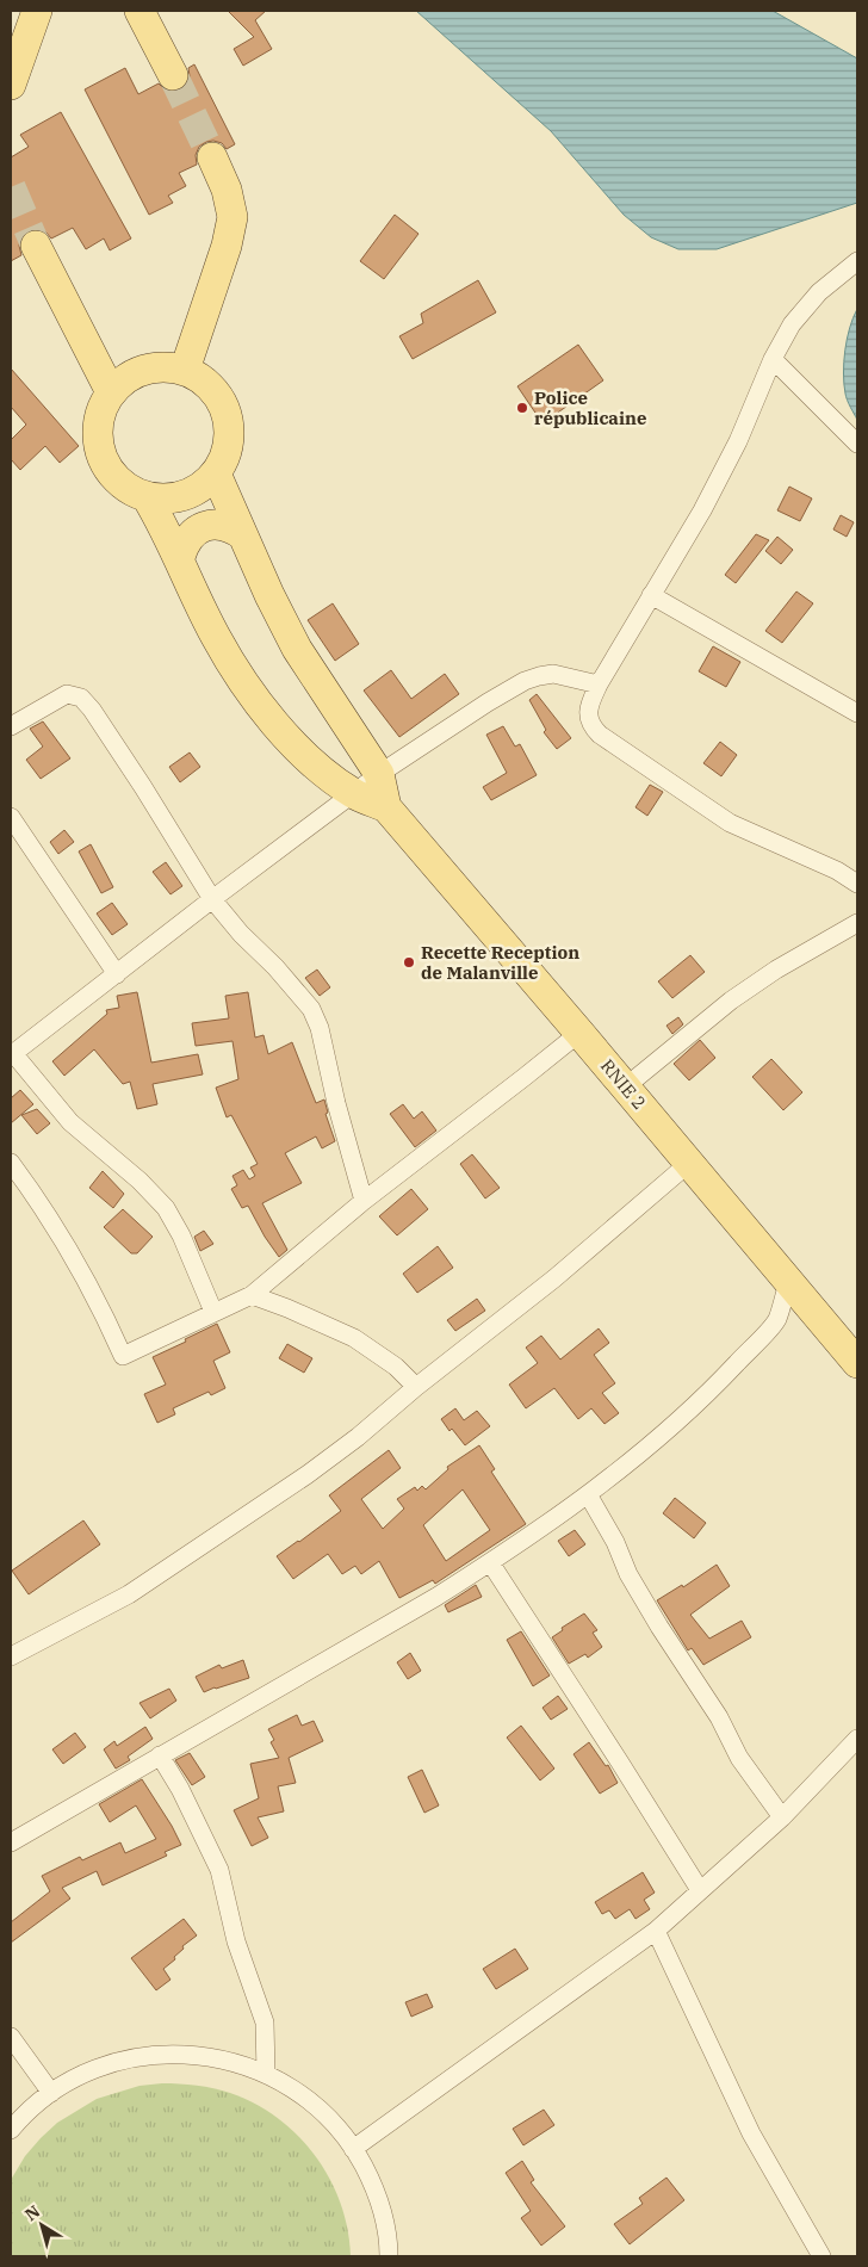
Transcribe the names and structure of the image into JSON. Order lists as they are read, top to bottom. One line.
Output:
{"streets":{"main road":["RNIE 2"]},"places":["Police républicaine","Recette Reception de Malanville"],"north":"top left"}
